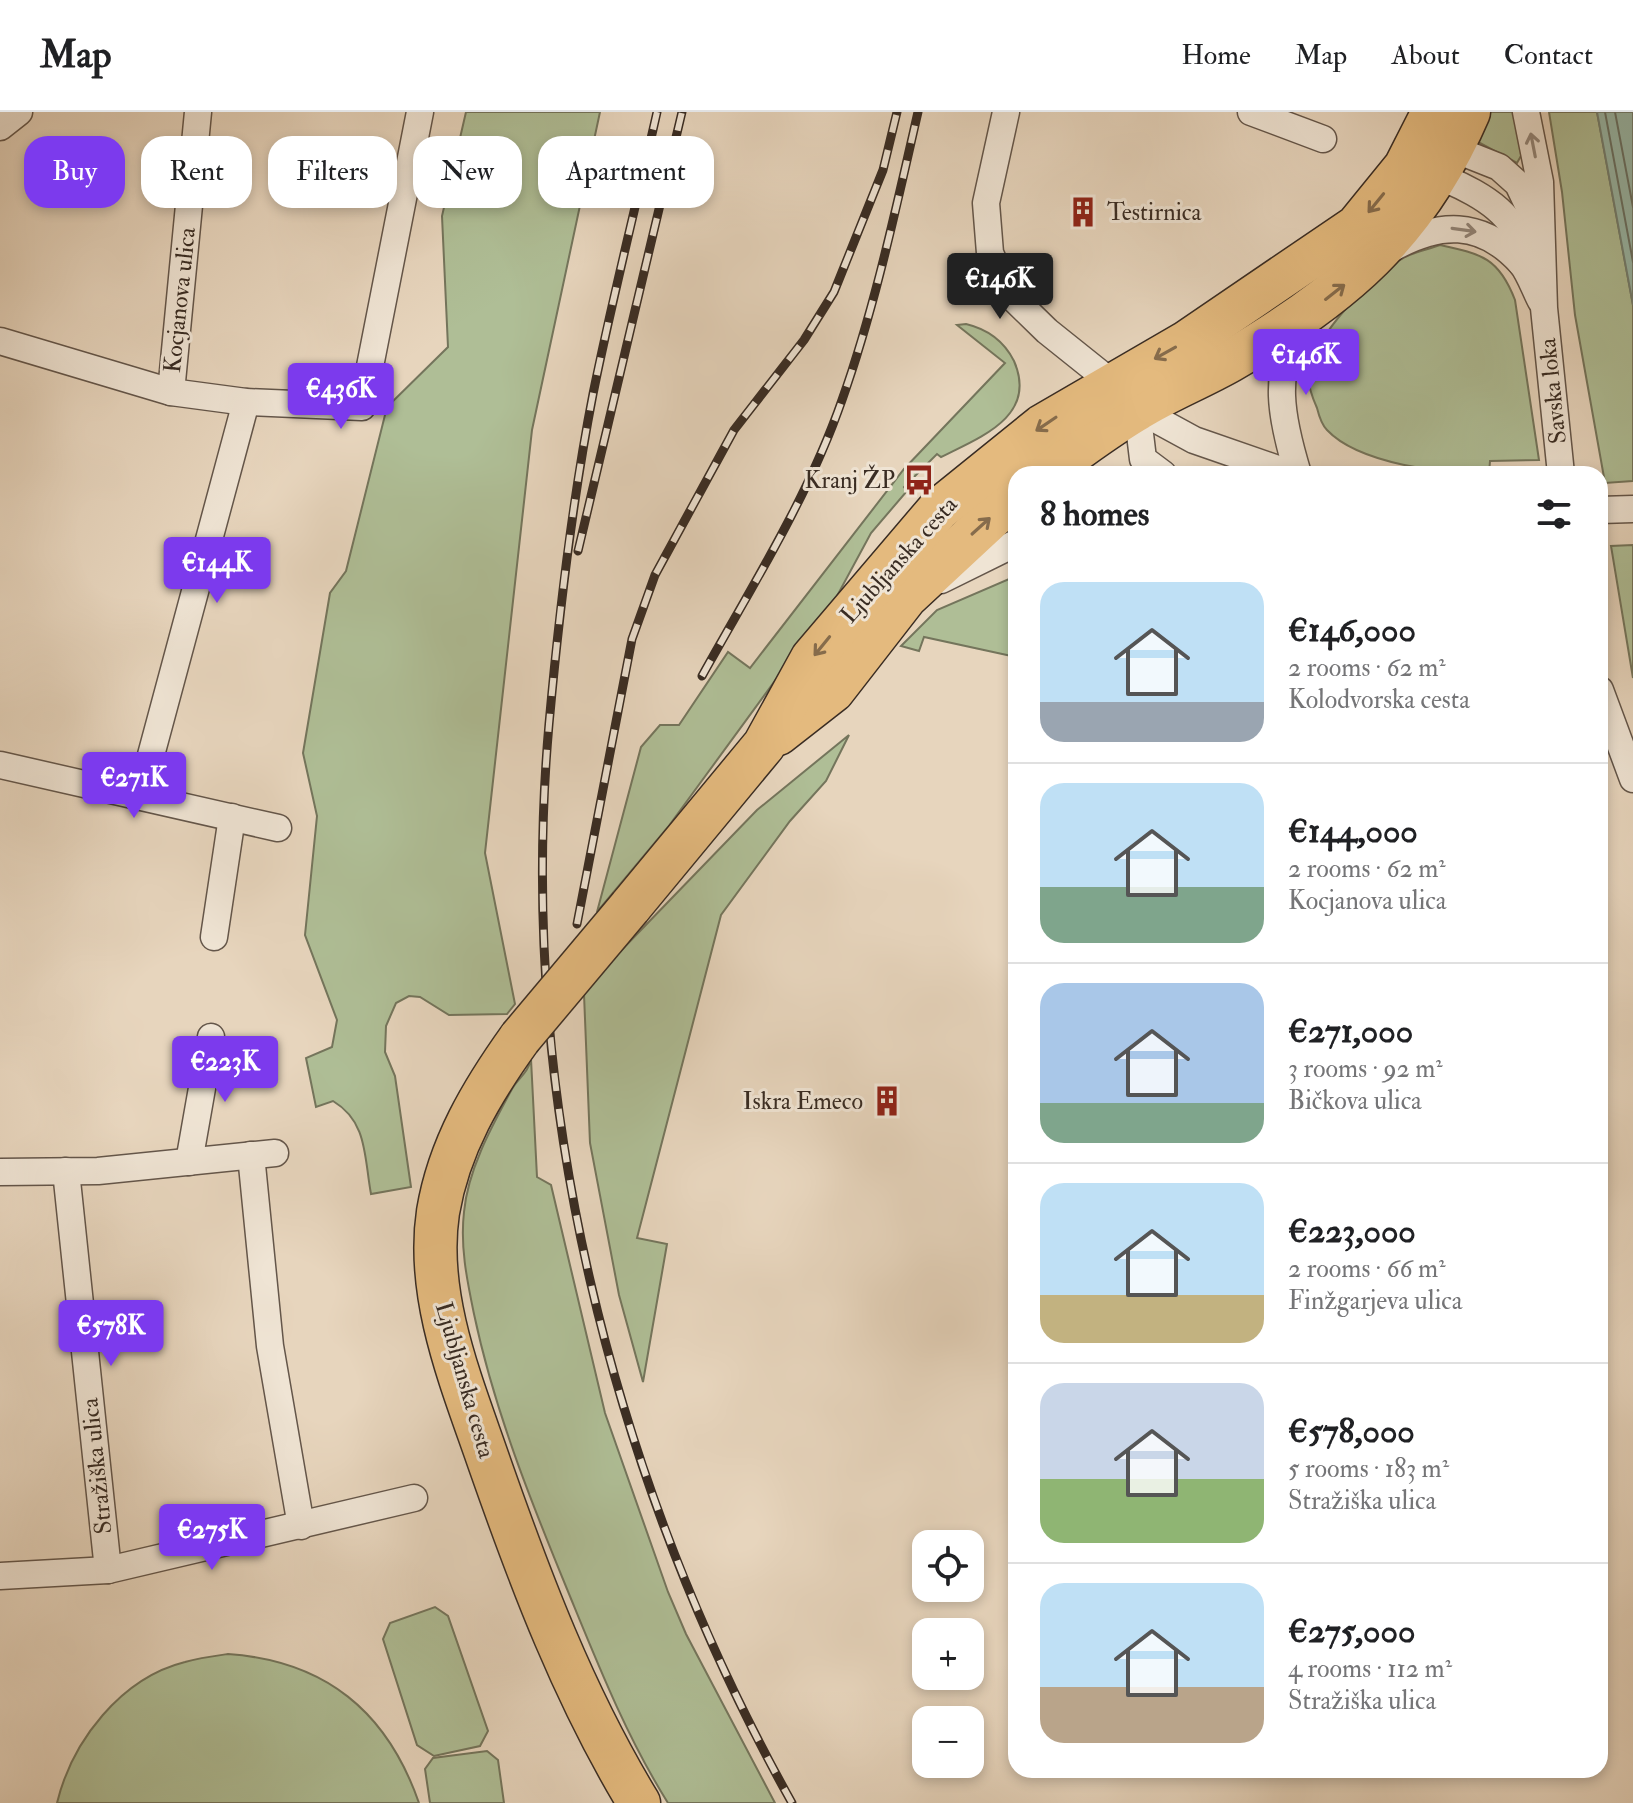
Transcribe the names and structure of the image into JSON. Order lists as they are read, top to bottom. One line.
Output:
{"streets":{"main road":["Ljubljanska cesta"],"street":["Kocjanova ulica","Savska loka","Stražiška ulica"]},"places":{"building":["Testirnica","Iskra Emeco"],"bus stop":["Kranj ŽP"]},"page":{"header":"Map","nav":["Home","Map","About","Contact"],"chip":["Buy","Rent","Filters","New","Apartment"],"price":["€146K","€146K","€436K","€144K","€271K","€223K","€578K","€275K"],"heading":"8 homes","list":[{"name":"€146,000","note":"2 rooms · 62 m² · Kolodvorska cesta"},{"name":"€144,000","note":"2 rooms · 62 m² · Kocjanova ulica"},{"name":"€271,000","note":"3 rooms · 92 m² · Bičkova ulica"},{"name":"€223,000","note":"2 rooms · 66 m² · Finžgarjeva ulica"},{"name":"€578,000","note":"5 rooms · 183 m² · Stražiška ulica"},{"name":"€275,000","note":"4 rooms · 112 m² · Stražiška ulica"}],"map_buttons":["+","−"]}}
